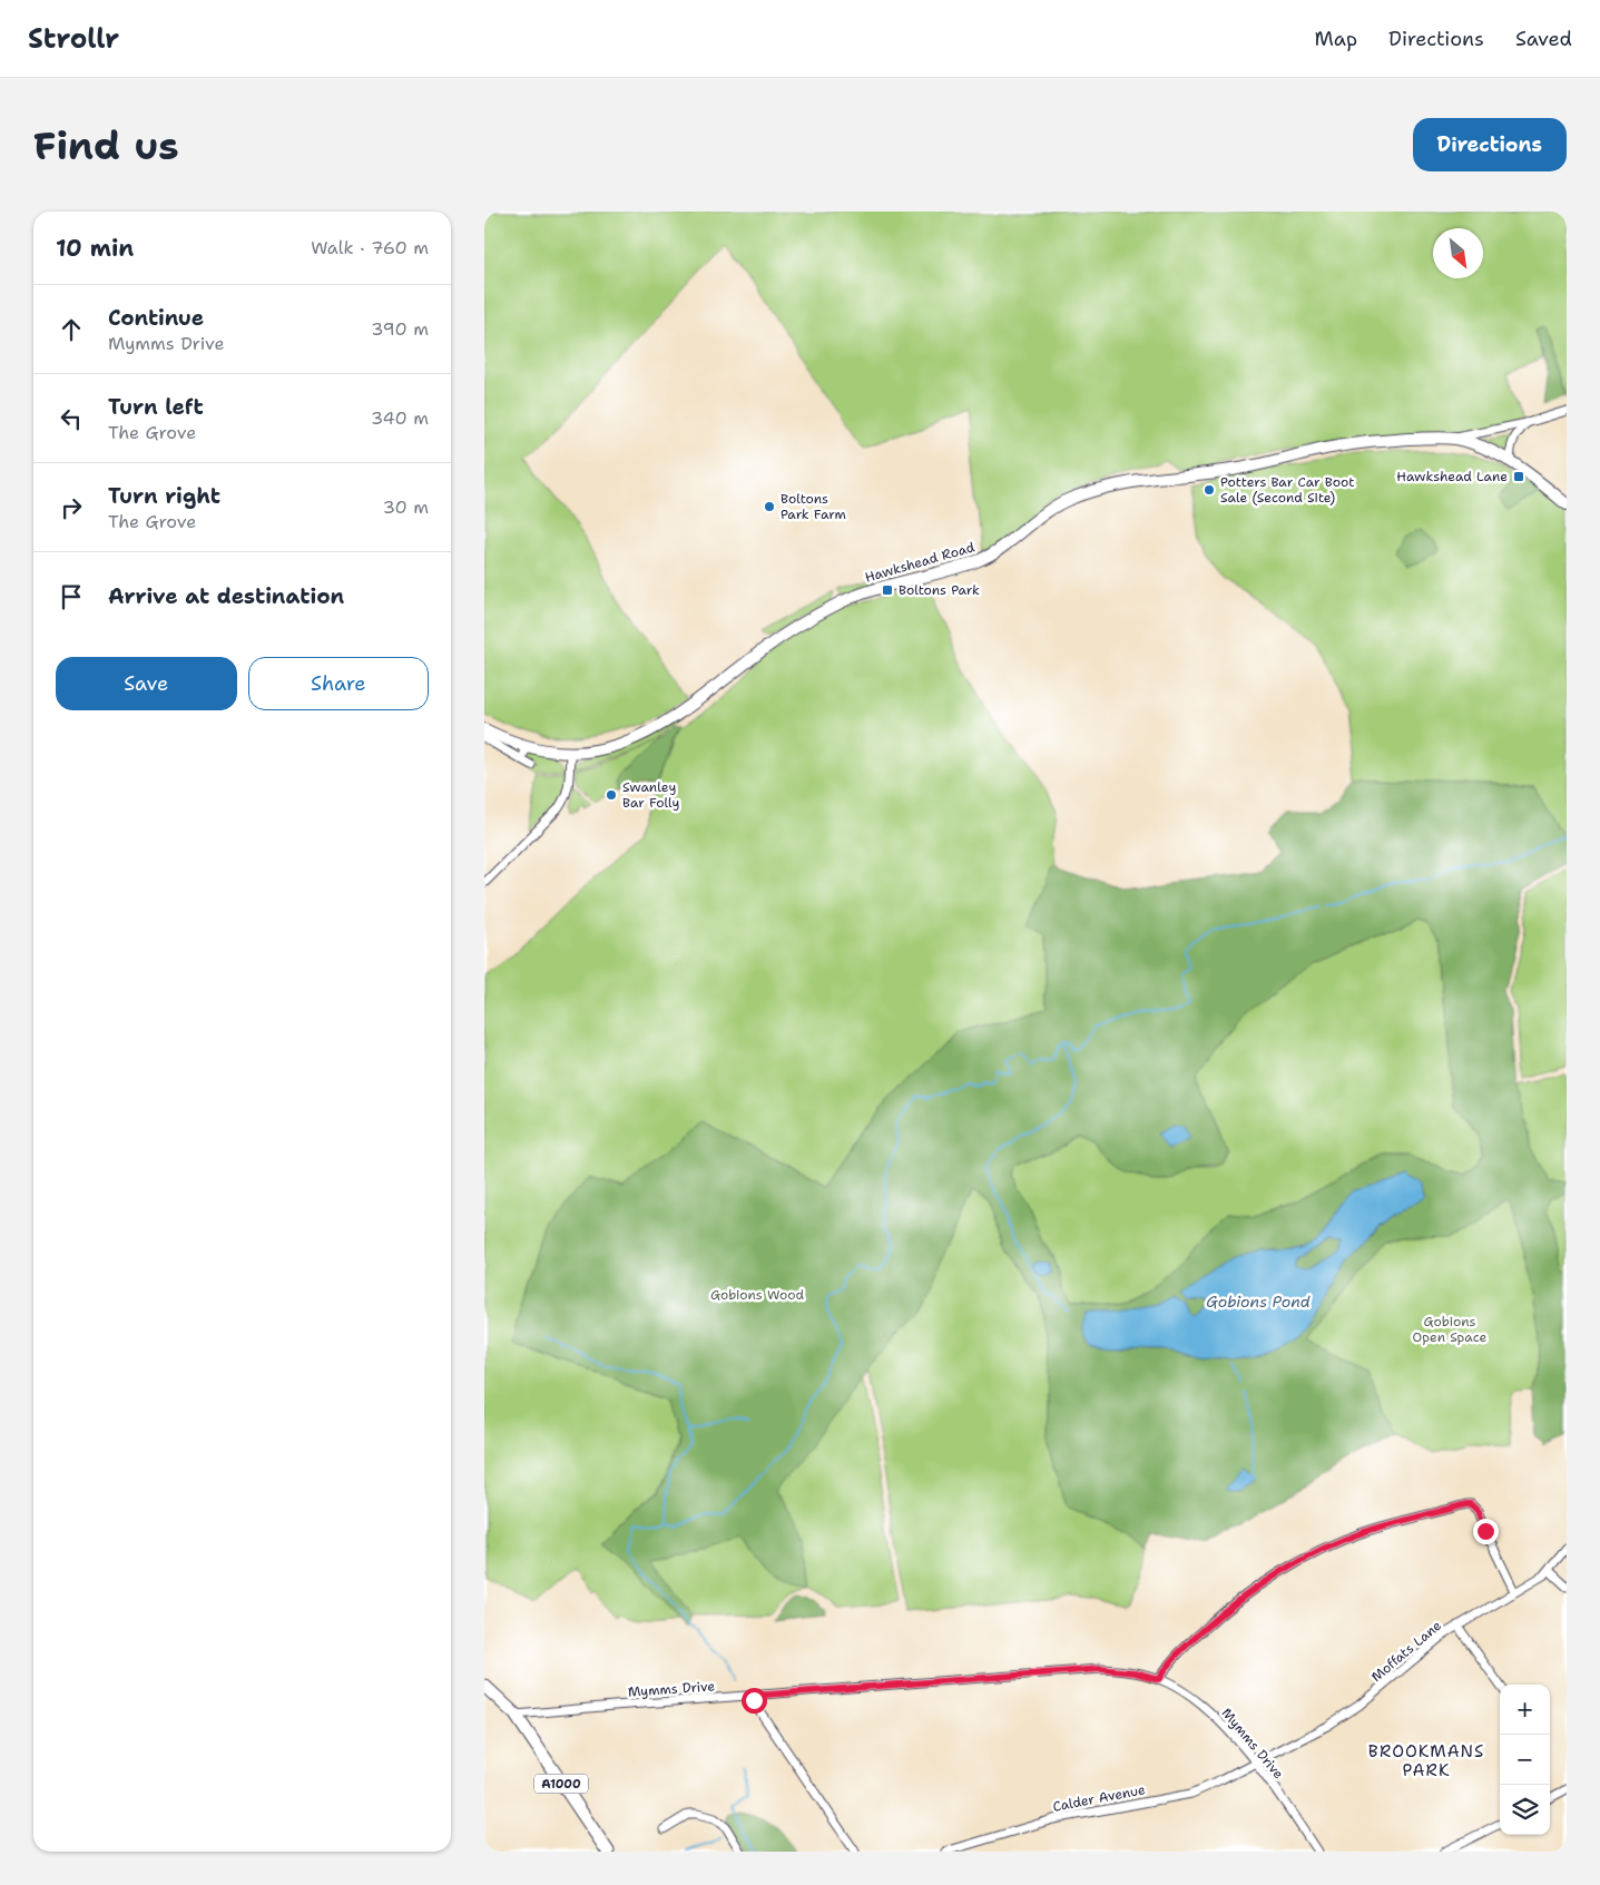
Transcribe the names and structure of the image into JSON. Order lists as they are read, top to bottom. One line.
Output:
{"streets":{"main road":["A1000"],"street":["Hawkshead Road","Moffats Lane","Mymms Drive","Calder Avenue"]},"crossings":[["Moffats Lane","Mymms Drive"],["Moffats Lane","Calder Avenue"],["Mymms Drive","A1000"],["Mymms Drive","Calder Avenue"]],"districts":["BROOKMANS PARK"],"water":["Gobions Pond"],"parks":["Gobions Wood","Gobions Open Space"],"places":{"transit":["Hawkshead Lane","Boltons Park"],"other":["Potters Bar Car Boot Sale (Second Site)","Boltons Park Farm","Swanley Bar Folly"]},"north":"bottom right","page":{"header":"Strollr","nav":["Map","Directions","Saved"],"buttons":["Directions",["Save","Share"]],"title":"Find us","heading":["10 min","Walk · 760 m"],"list":[["Continue","Mymms Drive","390 m"],["Turn left","The Grove","340 m"],["Turn right","The Grove","30 m"],"Arrive at destination"],"map_buttons":["+","−"]}}
